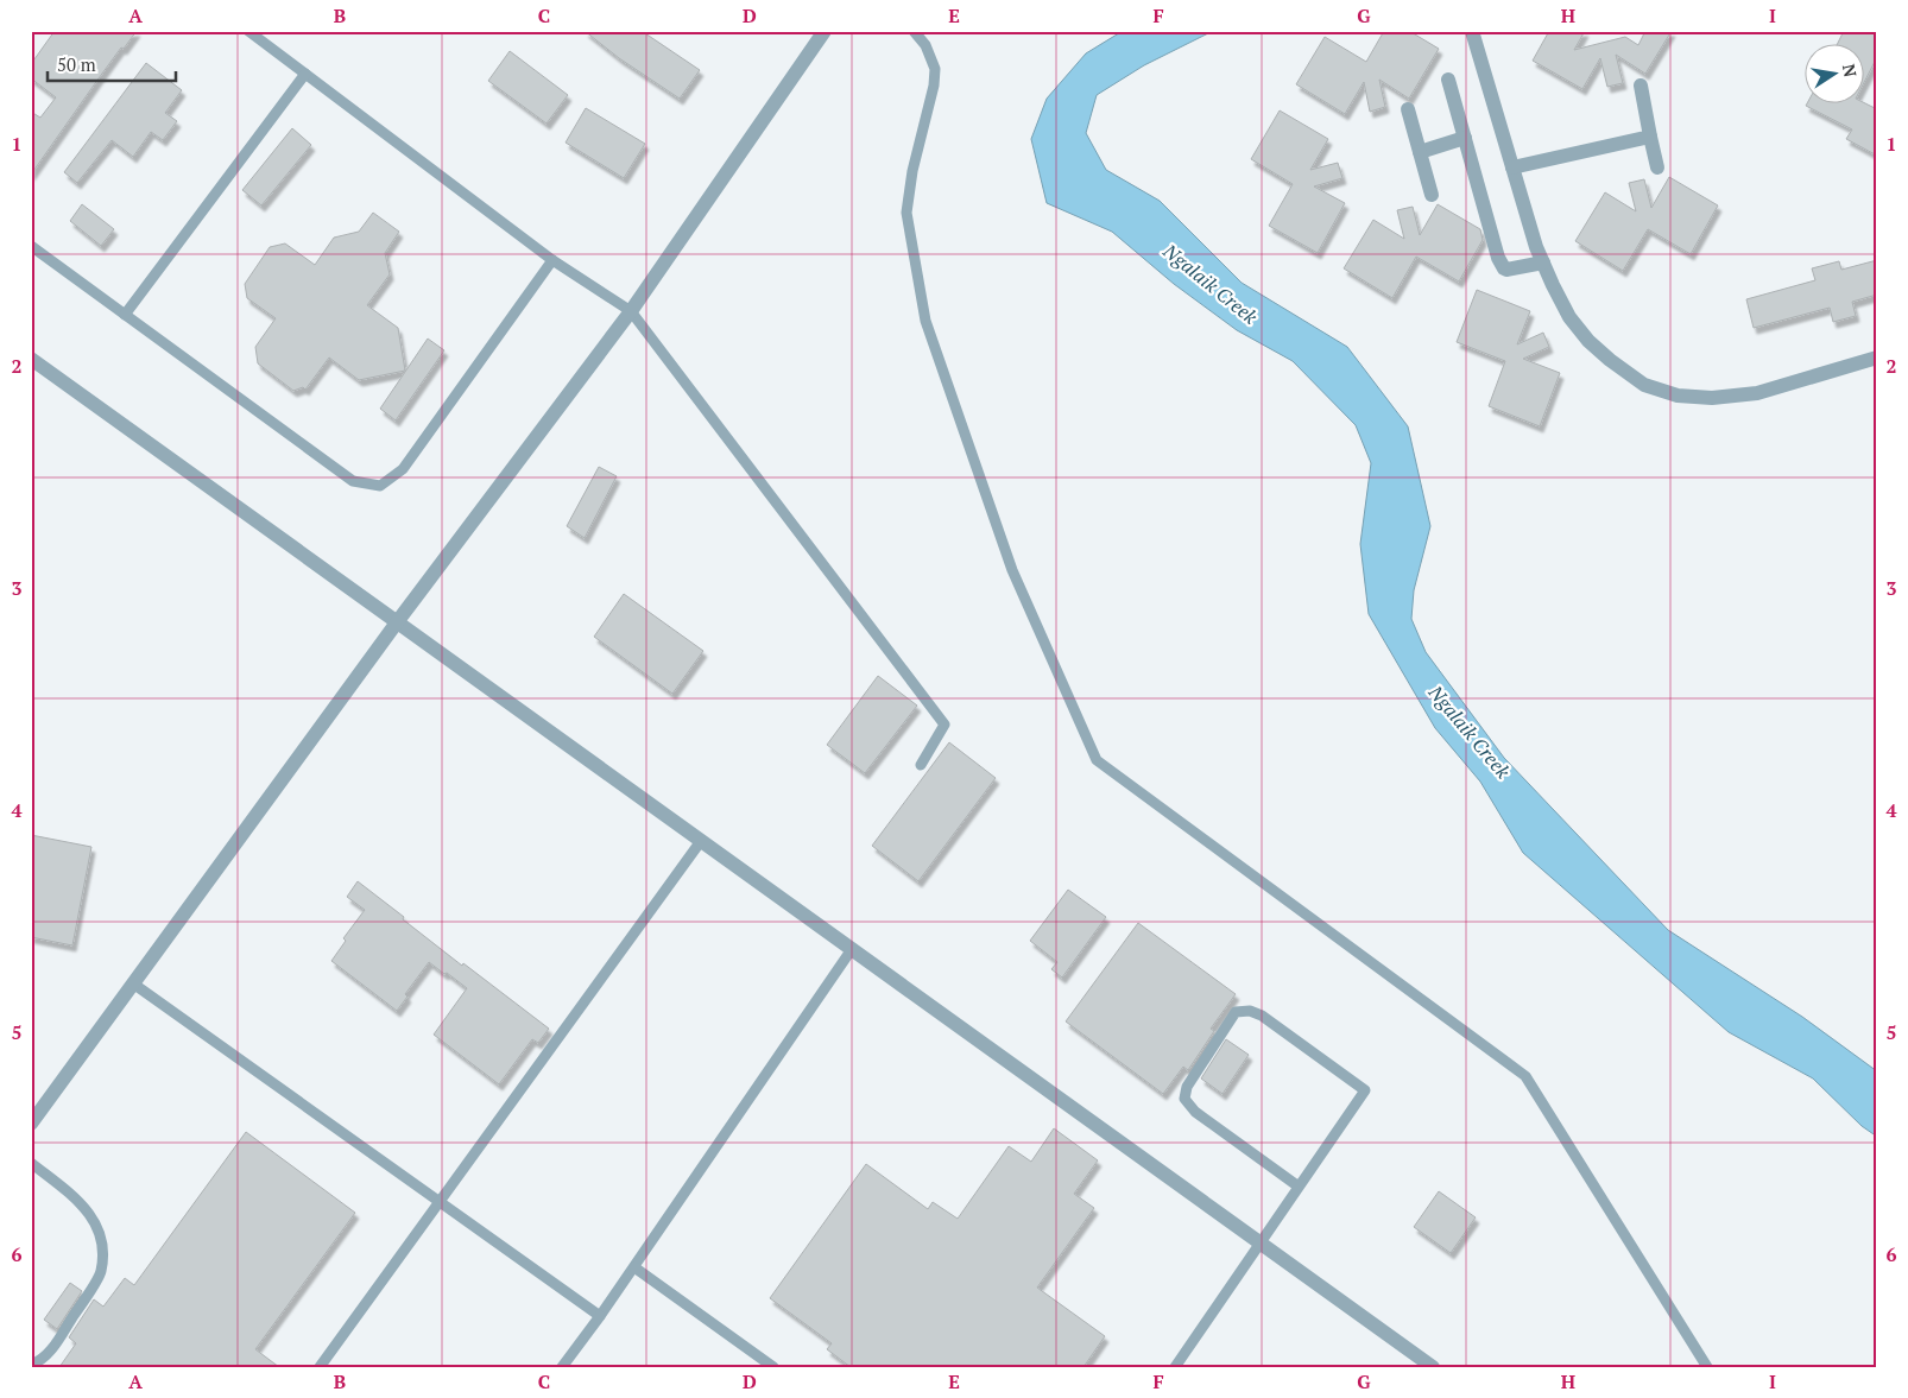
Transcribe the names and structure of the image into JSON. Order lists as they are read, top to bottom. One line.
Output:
{"water":["Ngalaik Creek"],"scale_bar":"50 m","north":"right","grid":{"columns":["A","B","C","D","E","F","G","H","I"],"rows":["1","2","3","4","5","6"]}}
